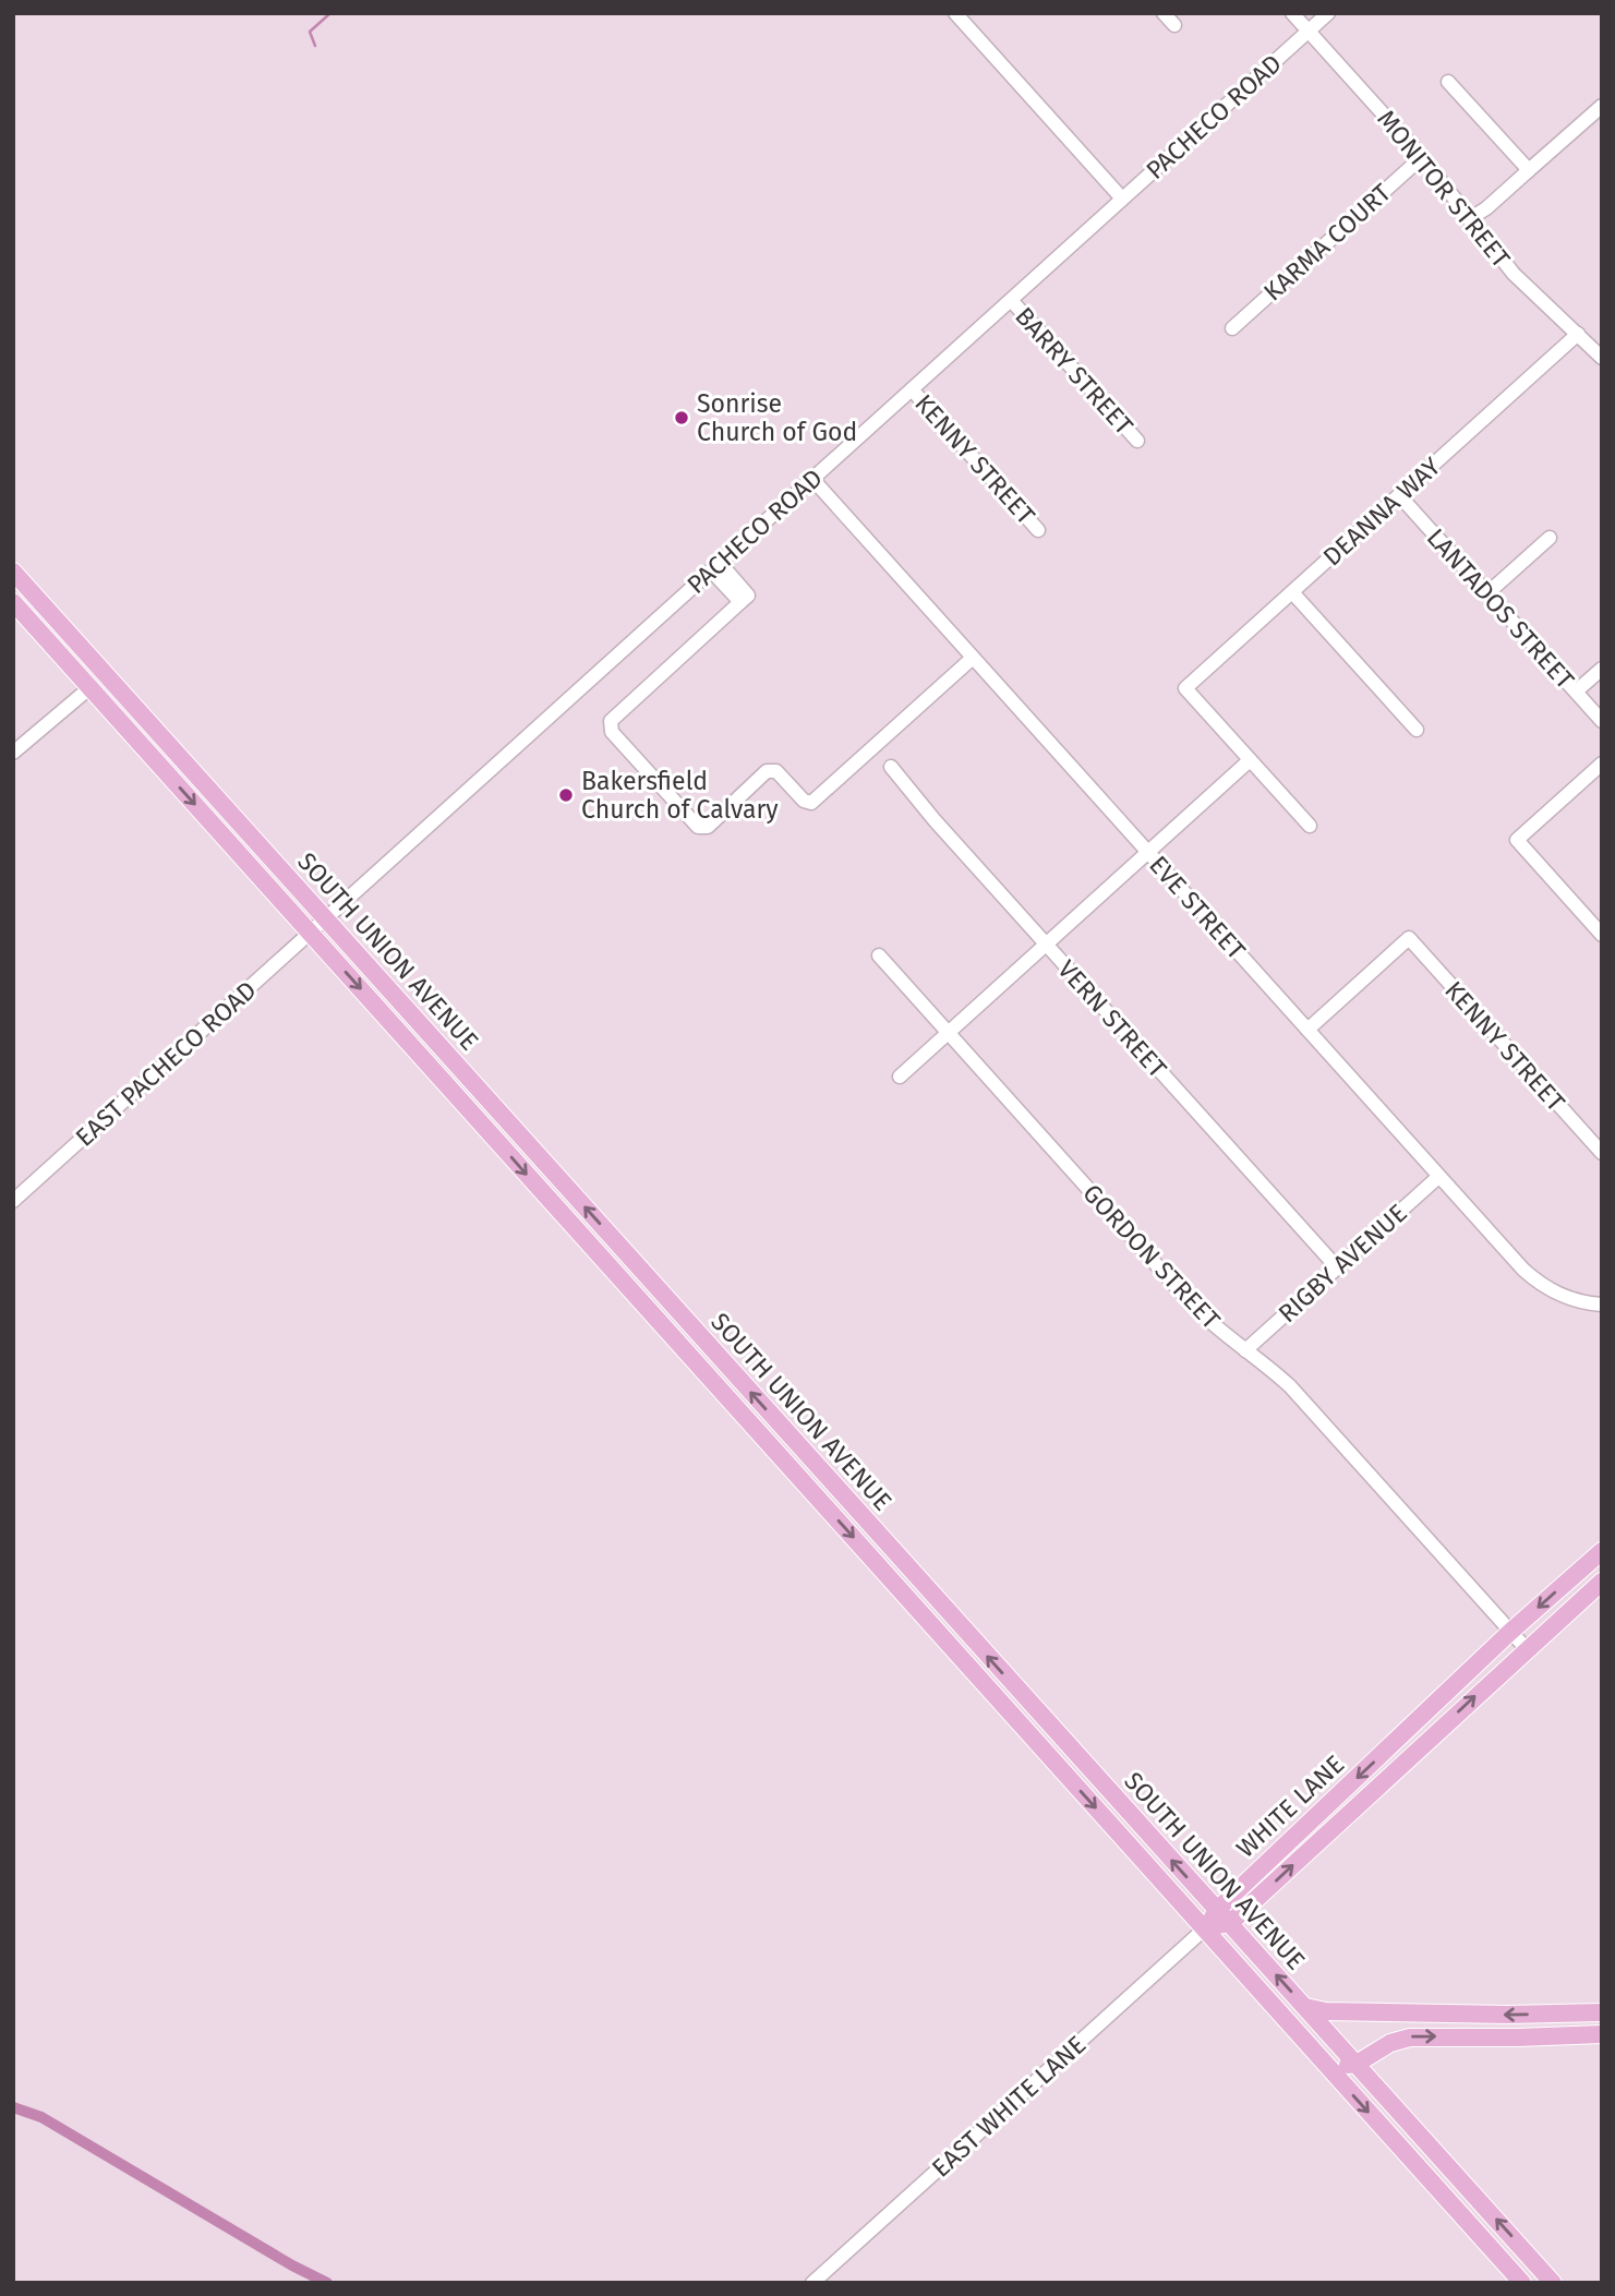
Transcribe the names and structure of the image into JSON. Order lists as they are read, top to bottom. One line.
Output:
{"streets":{"main road":["SOUTH UNION AVENUE","WHITE LANE"],"street":["PACHECO ROAD","MONITOR STREET","KARMA COURT","BARRY STREET","KENNY STREET","DEANNA WAY","LANTADOS STREET","EVE STREET","VERN STREET","EAST PACHECO ROAD","GORDON STREET","RIGBY AVENUE","EAST WHITE LANE"]},"crossings":[["PACHECO ROAD","MONITOR STREET"],["PACHECO ROAD","BARRY STREET"],["PACHECO ROAD","KENNY STREET"],["PACHECO ROAD","EVE STREET"],["PACHECO ROAD","SOUTH UNION AVENUE"],["PACHECO ROAD","EAST PACHECO ROAD"],["MONITOR STREET","KARMA COURT"],["MONITOR STREET","DEANNA WAY"],["KENNY STREET","EVE STREET"],["DEANNA WAY","LANTADOS STREET"],["EVE STREET","RIGBY AVENUE"],["SOUTH UNION AVENUE","EAST PACHECO ROAD"],["SOUTH UNION AVENUE","WHITE LANE"],["SOUTH UNION AVENUE","EAST WHITE LANE"],["VERN STREET","RIGBY AVENUE"],["GORDON STREET","RIGBY AVENUE"],["GORDON STREET","WHITE LANE"],["WHITE LANE","EAST WHITE LANE"]],"places":["Sonrise Church of God","Bakersfield Church of Calvary"]}
